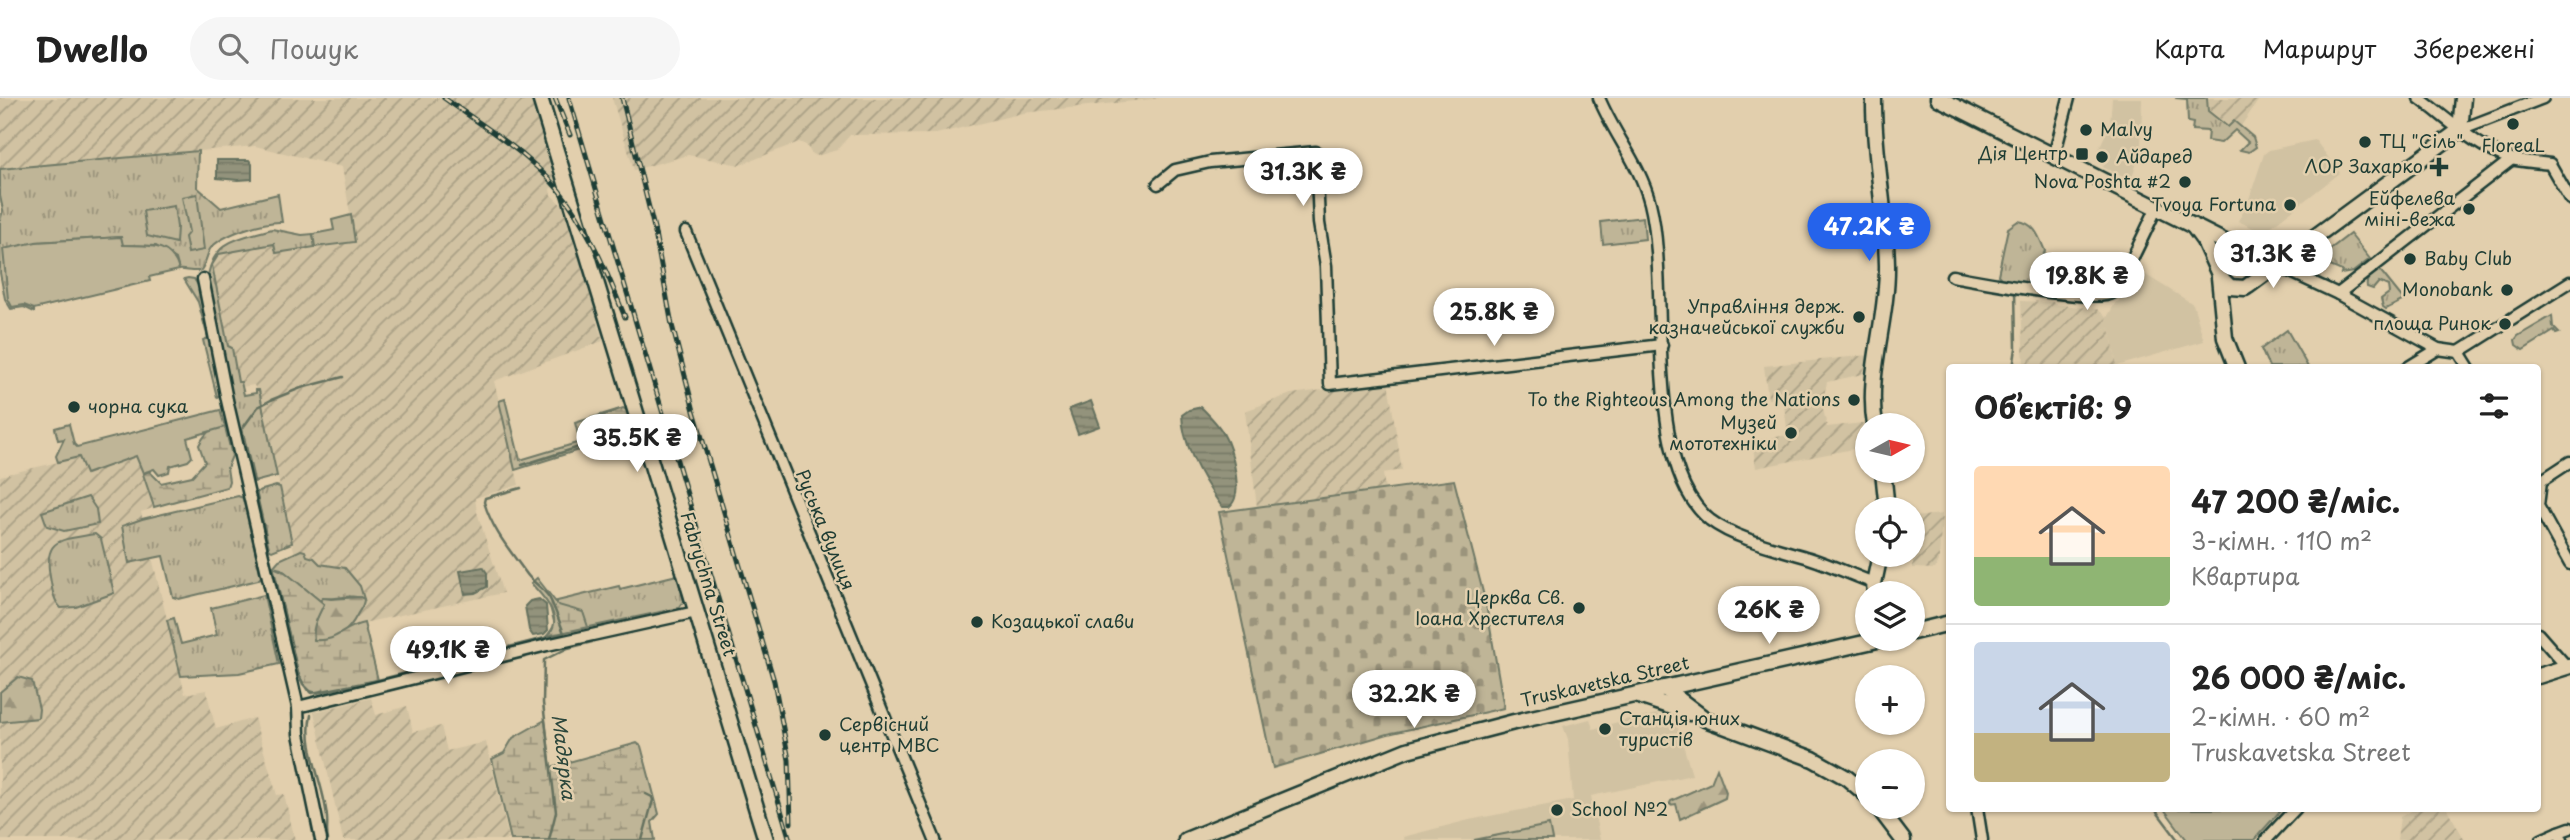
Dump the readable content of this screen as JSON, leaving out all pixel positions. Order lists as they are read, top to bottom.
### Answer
{
  "streets": {
    "street": ["Руська вулиця", "Fabrychna Street", "Truskavetska Street"]
  },
  "water": ["Мадярка"],
  "places": {
    "other": [
      "FloreaL",
      "Malvy",
      "ТЦ \"Сіль\"",
      "Айдаред",
      "Nova Poshta #2",
      "Tvoya Fortuna",
      "Ейфелева міні-вежа",
      "Baby Club",
      "Monobank",
      "Управління держ. казначейської служби",
      "площа Ринок",
      "To the Righteous Among the Nations",
      "чорна сука",
      "Музей мототехніки",
      "Церква Св. Іоана Хрестителя",
      "Козацької слави",
      "Станція юних туристів",
      "Сервісний центр МВС",
      "School №2"
    ],
    "transit": ["Дія Центр"],
    "health": ["ЛОР Захарко"]
  },
  "north": "right",
  "page": {
    "header": "Dwello",
    "search": "Пошук",
    "nav": ["Карта", "Маршрут", "Збережені"],
    "price": [
      "31.3K ₴",
      "47.2K ₴",
      "31.3K ₴",
      "19.8K ₴",
      "25.8K ₴",
      "35.5K ₴",
      "26K ₴",
      "49.1K ₴",
      "32.2K ₴"
    ],
    "heading": "Об’єктів: 9",
    "map_buttons": ["+", "−"],
    "list": [
      {
        "name": "47 200 ₴/міс.",
        "note": "3-кімн. · 110 m² · Квартира"
      },
      {
        "name": "26 000 ₴/міс.",
        "note": "2-кімн. · 60 m² · Truskavetska Street"
      }
    ]
  }
}
